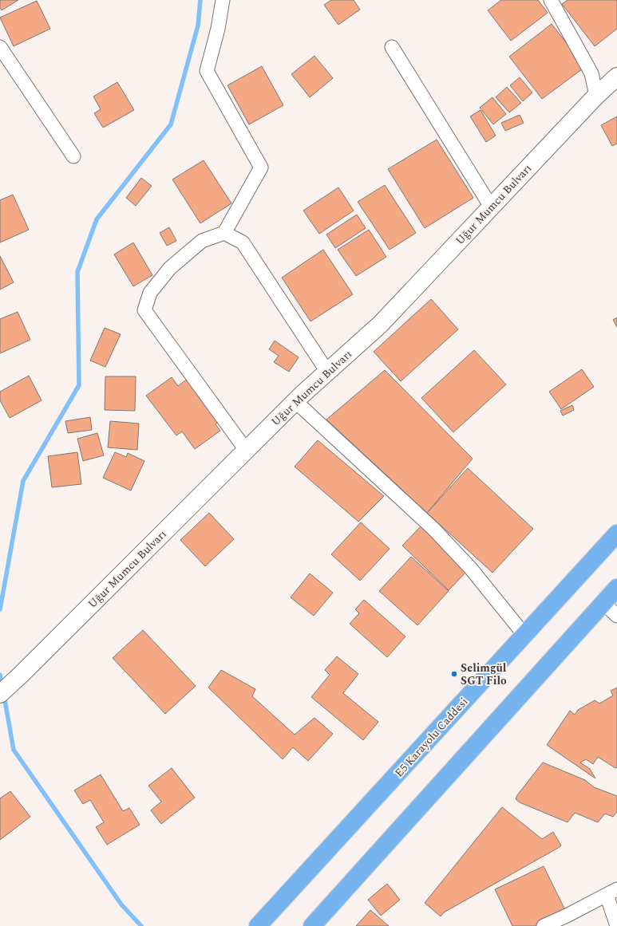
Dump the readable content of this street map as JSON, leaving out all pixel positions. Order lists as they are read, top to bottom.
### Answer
{
  "streets": {
    "highway": ["E5 Karayolu Caddesi"],
    "street": ["Uğur Mumcu Bulvarı"]
  },
  "places": ["Selimgül SGT Filo"]
}
